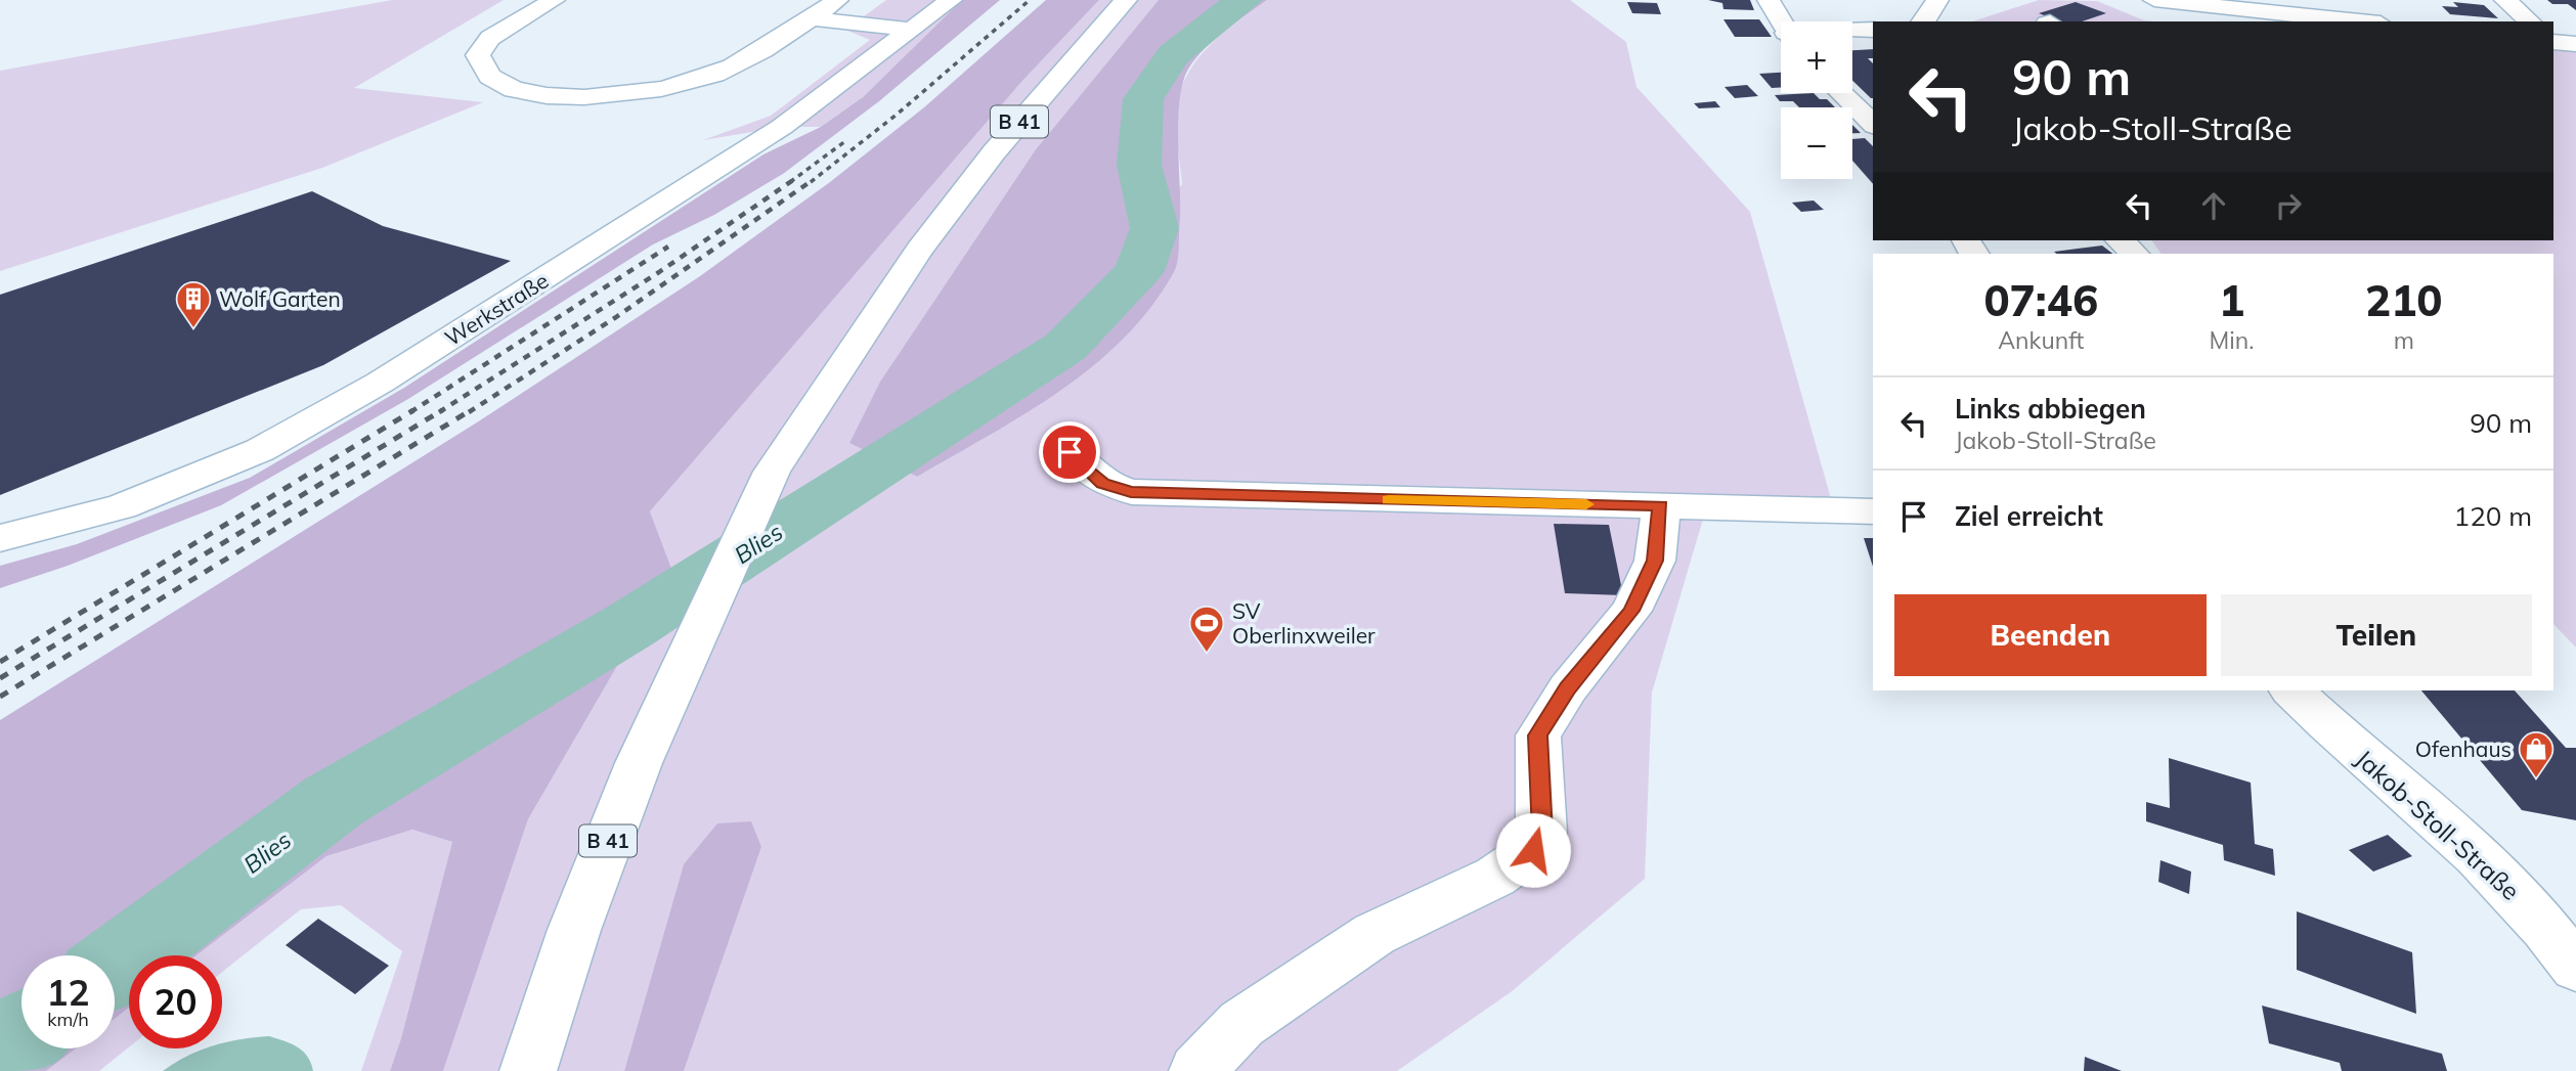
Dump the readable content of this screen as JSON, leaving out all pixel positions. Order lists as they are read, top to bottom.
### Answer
{
  "streets": {
    "main road": ["B 41", "Werkstraße", "Jakob-Stoll-Straße"]
  },
  "water": ["Blies"],
  "places": {
    "building": ["Wolf Garten"],
    "sports": ["SV Oberlinxweiler"],
    "shop": ["Ofenhaus"]
  },
  "page": {
    "map_buttons": ["+", "−"],
    "turn": ["90 m", "Jakob-Stoll-Straße"],
    "eta": [
      "07:46",
      "Ankunft",
      "1",
      "Min.",
      "210",
      "m"
    ],
    "list": [
      {
        "name": "Links abbiegen",
        "note": "Jakob-Stoll-Straße",
        "value": "90 m"
      },
      {
        "name": "Ziel erreicht",
        "value": "120 m"
      }
    ],
    "buttons": ["Beenden", "Teilen"],
    "speed": "12 km/h",
    "limit": "20"
  }
}
